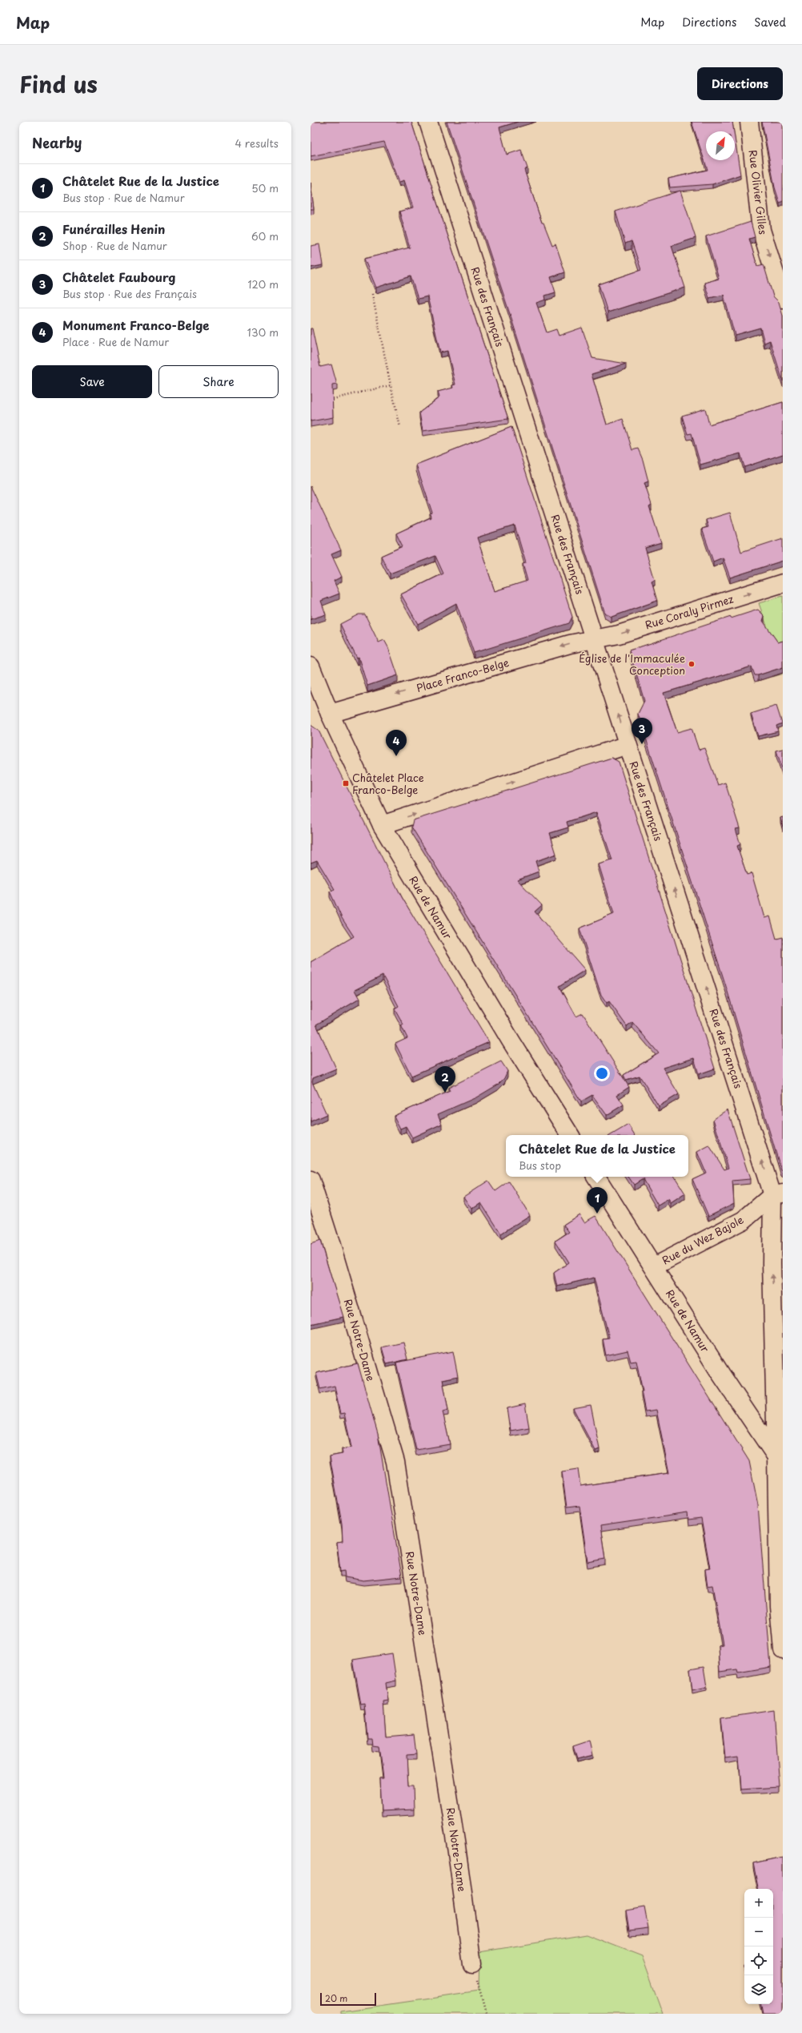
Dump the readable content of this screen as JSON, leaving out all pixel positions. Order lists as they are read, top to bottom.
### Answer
{
  "streets": {
    "main road": [
      "Rue Olivier Gilles",
      "Rue des Français",
      "Rue Coraly Pirmez",
      "Place Franco-Belge",
      "Rue de Namur",
      "Rue du Wez Bajole",
      "Rue Notre-Dame"
    ]
  },
  "crossings": [
    ["Rue des Français", "Rue Coraly Pirmez"],
    ["Rue des Français", "Place Franco-Belge"],
    ["Rue des Français", "Rue de Namur"],
    ["Rue des Français", "Rue du Wez Bajole"],
    ["Rue Coraly Pirmez", "Place Franco-Belge"],
    ["Place Franco-Belge", "Rue de Namur"],
    ["Rue de Namur", "Rue du Wez Bajole"]
  ],
  "one_way": ["Rue Olivier Gilles", "Rue des Français", "Rue Coraly Pirmez"],
  "places": {
    "other": ["Église de l'Immaculée Conception"],
    "transit": ["Châtelet Place Franco-Belge"]
  },
  "scale_bar": "20 m",
  "north": "top right",
  "page": {
    "header": "Map",
    "nav": ["Map", "Directions", "Saved"],
    "title": "Find us",
    "buttons": [
      "Directions",
      ["Save", "Share"]
    ],
    "heading": ["Nearby", "4 results"],
    "list": [
      {
        "mark": "1",
        "name": "Châtelet Rue de la Justice",
        "note": "Bus stop · Rue de Namur",
        "value": "50 m"
      },
      {
        "mark": "2",
        "name": "Funérailles Henin",
        "note": "Shop · Rue de Namur",
        "value": "60 m"
      },
      {
        "mark": "3",
        "name": "Châtelet Faubourg",
        "note": "Bus stop · Rue des Français",
        "value": "120 m"
      },
      {
        "mark": "4",
        "name": "Monument Franco-Belge",
        "note": "Place · Rue de Namur",
        "value": "130 m"
      }
    ],
    "pins": [
      "3",
      "4",
      "2",
      "1"
    ],
    "popup": ["Châtelet Rue de la Justice", "Bus stop"],
    "map_buttons": ["+", "−"],
    "scale": "20 m"
  }
}
